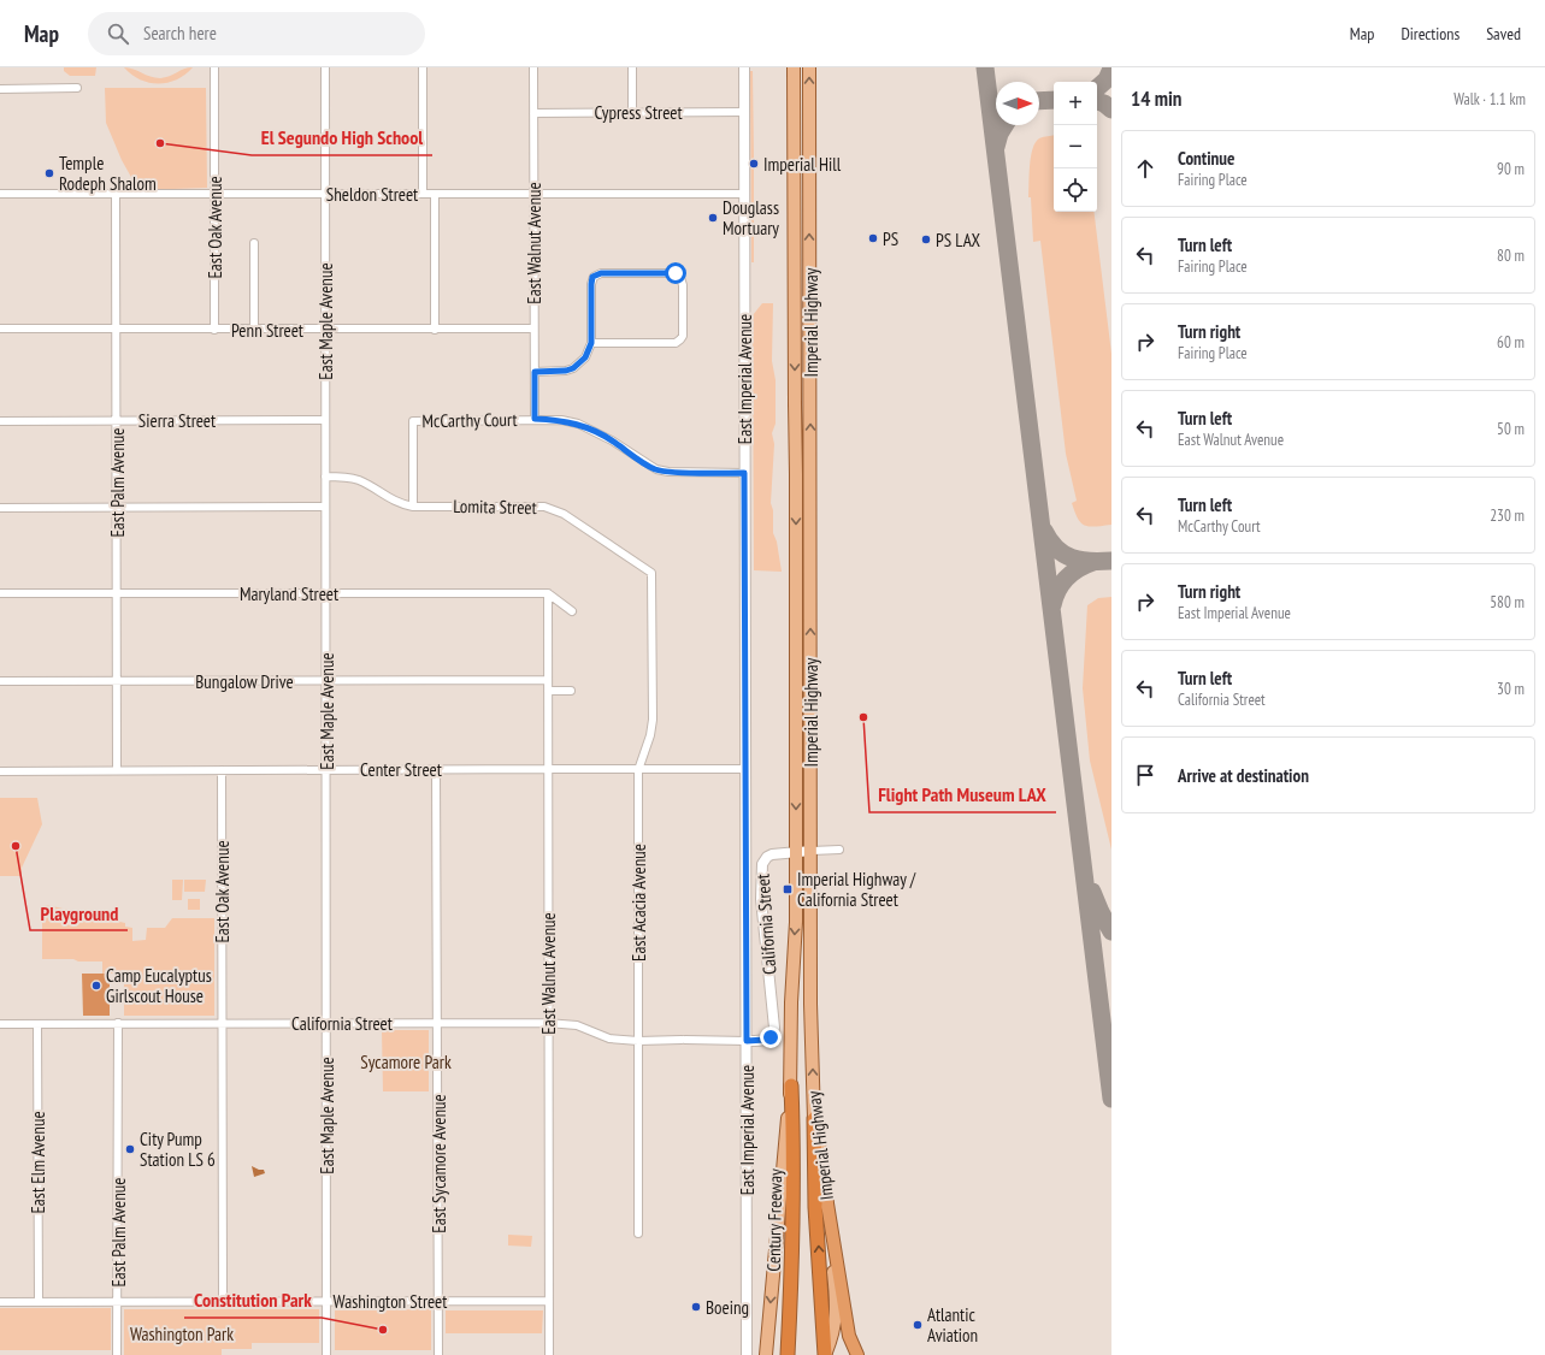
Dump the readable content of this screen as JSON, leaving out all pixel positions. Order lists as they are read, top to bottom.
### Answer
{
  "streets": {
    "highway": ["Century Freeway"],
    "main road": ["Imperial Highway"],
    "street": [
      "Cypress Street",
      "Sheldon Street",
      "East Oak Avenue",
      "East Walnut Avenue",
      "East Maple Avenue",
      "Penn Street",
      "East Imperial Avenue",
      "Sierra Street",
      "McCarthy Court",
      "East Palm Avenue",
      "Lomita Street",
      "Maryland Street",
      "Bungalow Drive",
      "Center Street",
      "East Acacia Avenue",
      "California Street",
      "East Elm Avenue",
      "East Sycamore Avenue",
      "Washington Street"
    ]
  },
  "crossings": [
    ["Cypress Street", "East Walnut Avenue"],
    ["Cypress Street", "East Imperial Avenue"],
    ["Sheldon Street", "East Oak Avenue"],
    ["Sheldon Street", "East Walnut Avenue"],
    ["Sheldon Street", "East Maple Avenue"],
    ["Sheldon Street", "East Imperial Avenue"],
    ["Sheldon Street", "East Palm Avenue"],
    ["East Oak Avenue", "Penn Street"],
    ["East Oak Avenue", "Center Street"],
    ["East Oak Avenue", "California Street"],
    ["East Oak Avenue", "Washington Street"],
    ["East Walnut Avenue", "Penn Street"],
    ["East Walnut Avenue", "McCarthy Court"],
    ["East Walnut Avenue", "Maryland Street"],
    ["East Walnut Avenue", "Bungalow Drive"],
    ["East Walnut Avenue", "Center Street"],
    ["East Walnut Avenue", "California Street"],
    ["East Walnut Avenue", "Washington Street"],
    ["East Maple Avenue", "Penn Street"],
    ["East Maple Avenue", "Sierra Street"],
    ["East Maple Avenue", "Lomita Street"],
    ["East Maple Avenue", "Maryland Street"],
    ["East Maple Avenue", "Bungalow Drive"],
    ["East Maple Avenue", "Center Street"],
    ["East Maple Avenue", "California Street"],
    ["East Maple Avenue", "Washington Street"],
    ["Imperial Highway", "California Street"],
    ["Imperial Highway", "Century Freeway"],
    ["Penn Street", "East Palm Avenue"],
    ["East Imperial Avenue", "McCarthy Court"],
    ["East Imperial Avenue", "Center Street"],
    ["East Imperial Avenue", "California Street"],
    ["Sierra Street", "East Palm Avenue"],
    ["McCarthy Court", "Lomita Street"],
    ["East Palm Avenue", "Maryland Street"],
    ["East Palm Avenue", "Bungalow Drive"],
    ["East Palm Avenue", "Center Street"],
    ["East Palm Avenue", "California Street"],
    ["East Palm Avenue", "Washington Street"],
    ["Lomita Street", "East Acacia Avenue"],
    ["Center Street", "East Acacia Avenue"],
    ["Center Street", "East Sycamore Avenue"],
    ["East Acacia Avenue", "California Street"],
    ["California Street", "East Elm Avenue"],
    ["California Street", "East Sycamore Avenue"],
    ["East Elm Avenue", "Washington Street"],
    ["East Sycamore Avenue", "Washington Street"]
  ],
  "parks": ["Sycamore Park", "Washington Park"],
  "places": {
    "other": [
      "El Segundo High School",
      "Imperial Hill",
      "Temple Rodeph Shalom",
      "Douglass Mortuary",
      "PS",
      "PS LAX",
      "Flight Path Museum LAX",
      "Playground",
      "Camp Eucalyptus Girlscout House",
      "City Pump Station LS 6",
      "Boeing",
      "Atlantic Aviation",
      "Constitution Park"
    ],
    "transit": ["Imperial Highway / California Street"]
  },
  "north": "right",
  "page": {
    "header": "Map",
    "search": "Search here",
    "nav": ["Map", "Directions", "Saved"],
    "heading": ["14 min", "Walk · 1.1 km"],
    "map_buttons": ["+", "−"],
    "list": [
      ["Continue", "Fairing Place", "90 m"],
      ["Turn left", "Fairing Place", "80 m"],
      ["Turn right", "Fairing Place", "60 m"],
      ["Turn left", "East Walnut Avenue", "50 m"],
      ["Turn left", "McCarthy Court", "230 m"],
      ["Turn right", "East Imperial Avenue", "580 m"],
      ["Turn left", "California Street", "30 m"],
      "Arrive at destination"
    ]
  }
}
